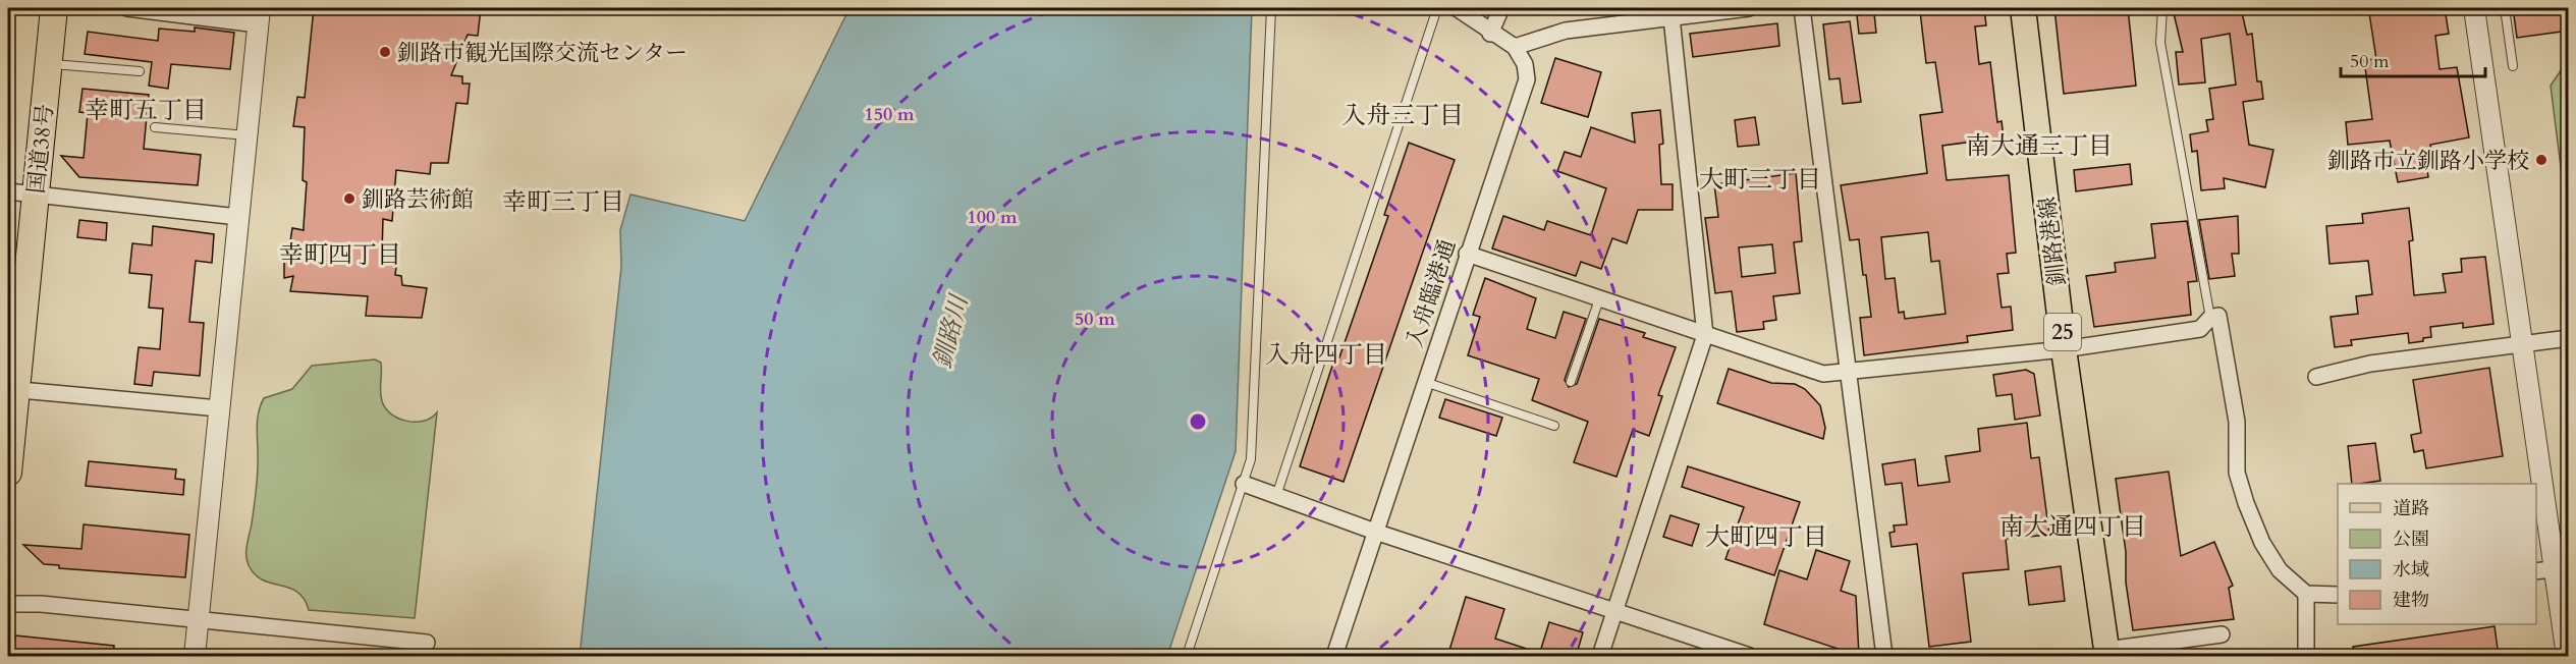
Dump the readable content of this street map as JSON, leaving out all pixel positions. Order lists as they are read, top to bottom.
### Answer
{
  "streets": {
    "highway": ["国道38号"],
    "main road": ["釧路港線", "25"],
    "street": ["入舟臨港通"]
  },
  "districts": [
    "幸町五丁目",
    "入舟三丁目",
    "南大通三丁目",
    "大町三丁目",
    "幸町三丁目",
    "幸町四丁目",
    "入舟四丁目",
    "南大通四丁目",
    "大町四丁目"
  ],
  "water": ["釧路川"],
  "places": ["釧路市観光国際交流センター", "釧路市立釧路小学校", "釧路芸術館"],
  "legend": [
    "道路",
    "公園",
    "水域",
    "建物"
  ],
  "scale_bar": "50 m",
  "rings": ["150 m", "100 m", "50 m"]
}
